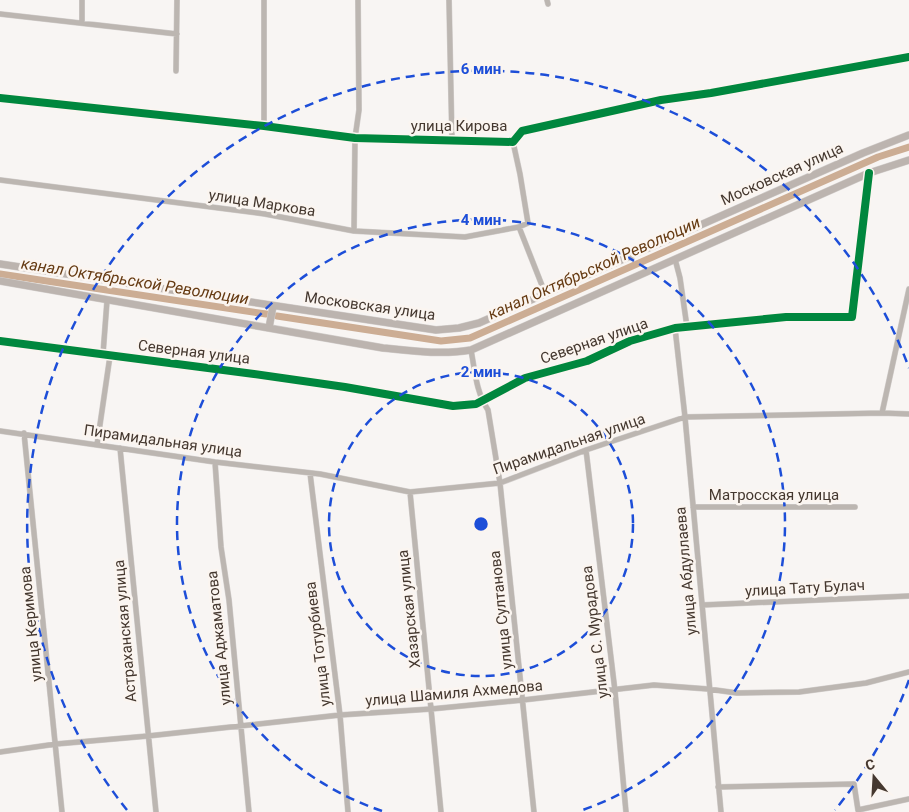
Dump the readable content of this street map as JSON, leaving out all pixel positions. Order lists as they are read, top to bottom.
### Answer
{
  "streets": {
    "main road": ["Московская улица"],
    "street": [
      "улица Кирова",
      "улица Маркова",
      "Северная улица",
      "Пирамидальная улица",
      "Матросская улица",
      "улица Абдуллаева",
      "улица Тату Булач",
      "Хазарская улица",
      "улица Султанова",
      "улица Керимова",
      "Астраханская улица",
      "улица С. Мурадова",
      "улица Аджаматова",
      "улица Тотурбиева",
      "улица Шамиля Ахмедова"
    ]
  },
  "crossings": [
    ["Северная улица", "улица Абдуллаева"],
    ["Северная улица", "улица Султанова"],
    ["Пирамидальная улица", "улица Абдуллаева"],
    ["Пирамидальная улица", "Хазарская улица"],
    ["Пирамидальная улица", "улица Султанова"],
    ["Пирамидальная улица", "улица Керимова"],
    ["Пирамидальная улица", "Астраханская улица"],
    ["Пирамидальная улица", "улица С. Мурадова"],
    ["Пирамидальная улица", "улица Аджаматова"],
    ["Пирамидальная улица", "улица Тотурбиева"],
    ["Матросская улица", "улица Абдуллаева"],
    ["улица Абдуллаева", "улица Тату Булач"],
    ["улица Абдуллаева", "улица Шамиля Ахмедова"],
    ["Хазарская улица", "улица Шамиля Ахмедова"],
    ["улица Султанова", "улица Шамиля Ахмедова"],
    ["улица Керимова", "улица Шамиля Ахмедова"],
    ["Астраханская улица", "улица Шамиля Ахмедова"],
    ["улица С. Мурадова", "улица Шамиля Ахмедова"],
    ["улица Аджаматова", "улица Шамиля Ахмедова"],
    ["улица Тотурбиева", "улица Шамиля Ахмедова"]
  ],
  "water": ["канал Октябрьской Революции"],
  "north": "top",
  "rings": ["6 мин", "4 мин", "2 мин"]
}
